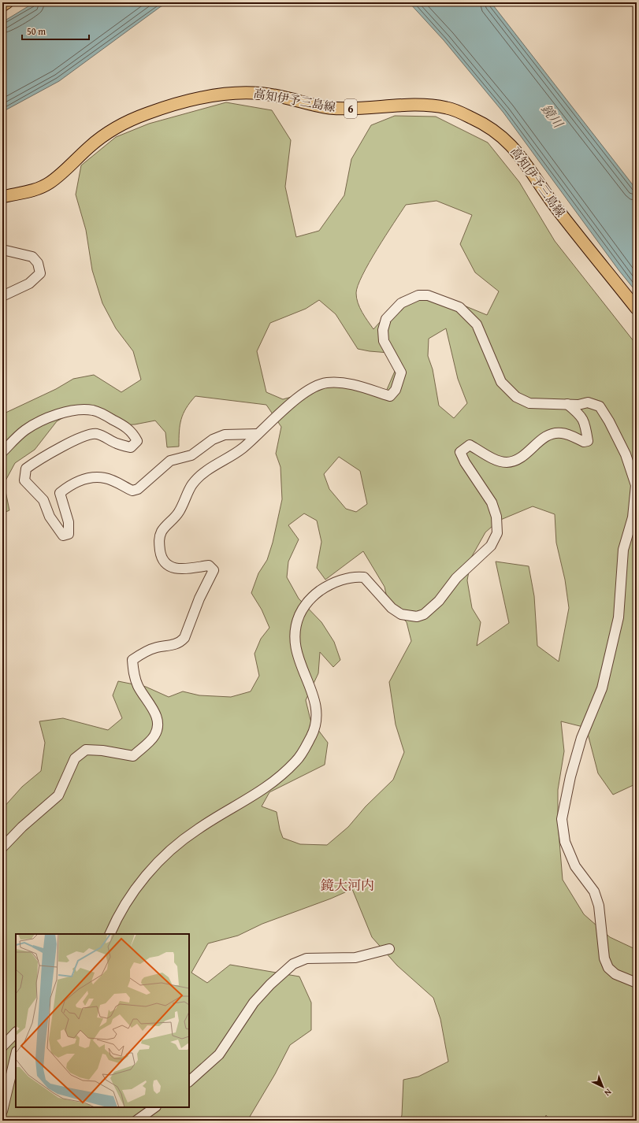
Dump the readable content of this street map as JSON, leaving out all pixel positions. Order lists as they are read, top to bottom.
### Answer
{
  "streets": {
    "main road": ["高知伊予三島線", "6"]
  },
  "districts": ["鏡大河内"],
  "water": ["鏡川"],
  "scale_bar": "50 m",
  "north": "bottom right"
}
